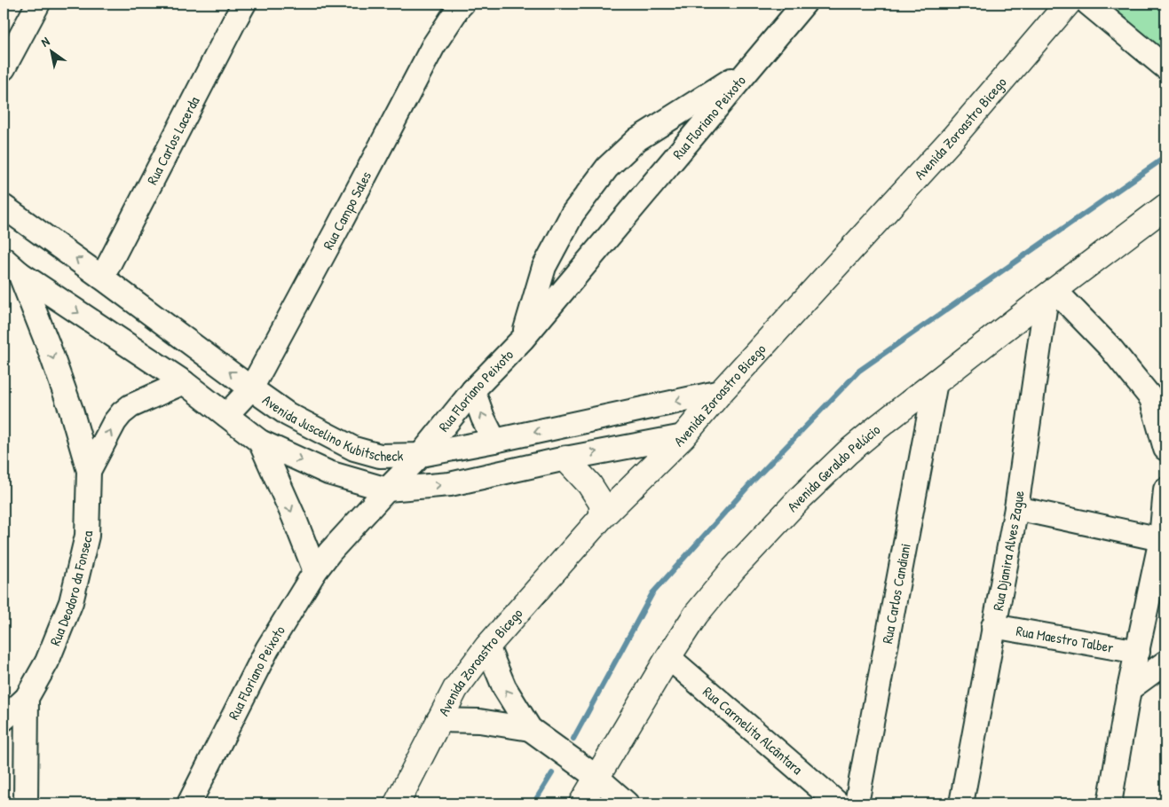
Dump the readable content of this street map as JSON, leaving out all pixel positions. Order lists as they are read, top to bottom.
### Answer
{
  "streets": {
    "street": [
      "Rua Floriano Peixoto",
      "Avenida Zoroastro Bicego",
      "Rua Carlos Lacerda",
      "Rua Campo Sales",
      "Avenida Juscelino Kubitscheck",
      "Avenida Geraldo Pelúcio",
      "Rua Djanira Alves Zague",
      "Rua Deodoro da Fonseca",
      "Rua Carlos Candiani",
      "Rua Maestro Talber",
      "Rua Carmelita Alcântara"
    ]
  },
  "crossings": [
    ["Rua Floriano Peixoto", "Avenida Juscelino Kubitscheck"],
    ["Avenida Zoroastro Bicego", "Avenida Juscelino Kubitscheck"],
    ["Rua Carlos Lacerda", "Avenida Juscelino Kubitscheck"],
    ["Rua Campo Sales", "Avenida Juscelino Kubitscheck"],
    ["Avenida Geraldo Pelúcio", "Rua Djanira Alves Zague"],
    ["Avenida Geraldo Pelúcio", "Rua Carlos Candiani"],
    ["Avenida Geraldo Pelúcio", "Rua Carmelita Alcântara"],
    ["Rua Djanira Alves Zague", "Rua Maestro Talber"]
  ],
  "north": "top left"
}
